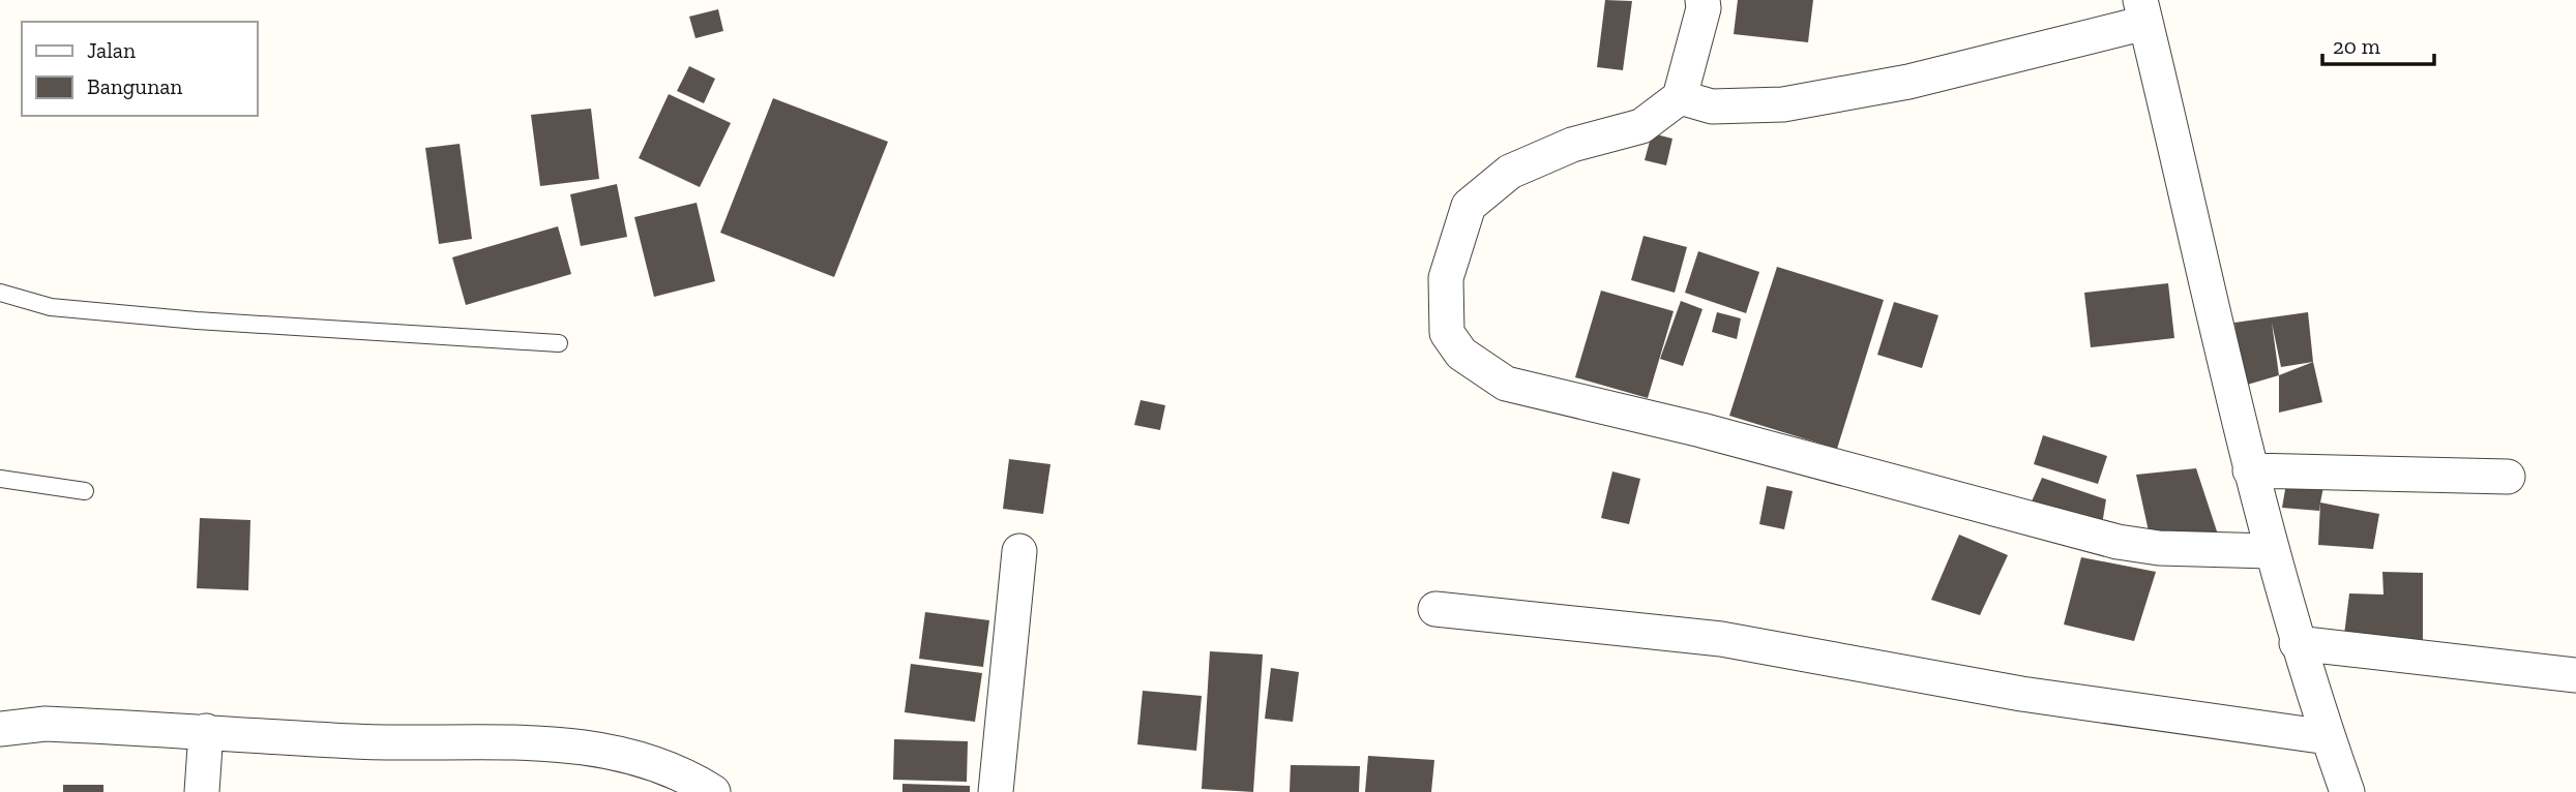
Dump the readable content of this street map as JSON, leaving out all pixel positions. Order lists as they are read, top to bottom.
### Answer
{
  "legend": ["Jalan", "Bangunan"],
  "scale_bar": "20 m"
}
